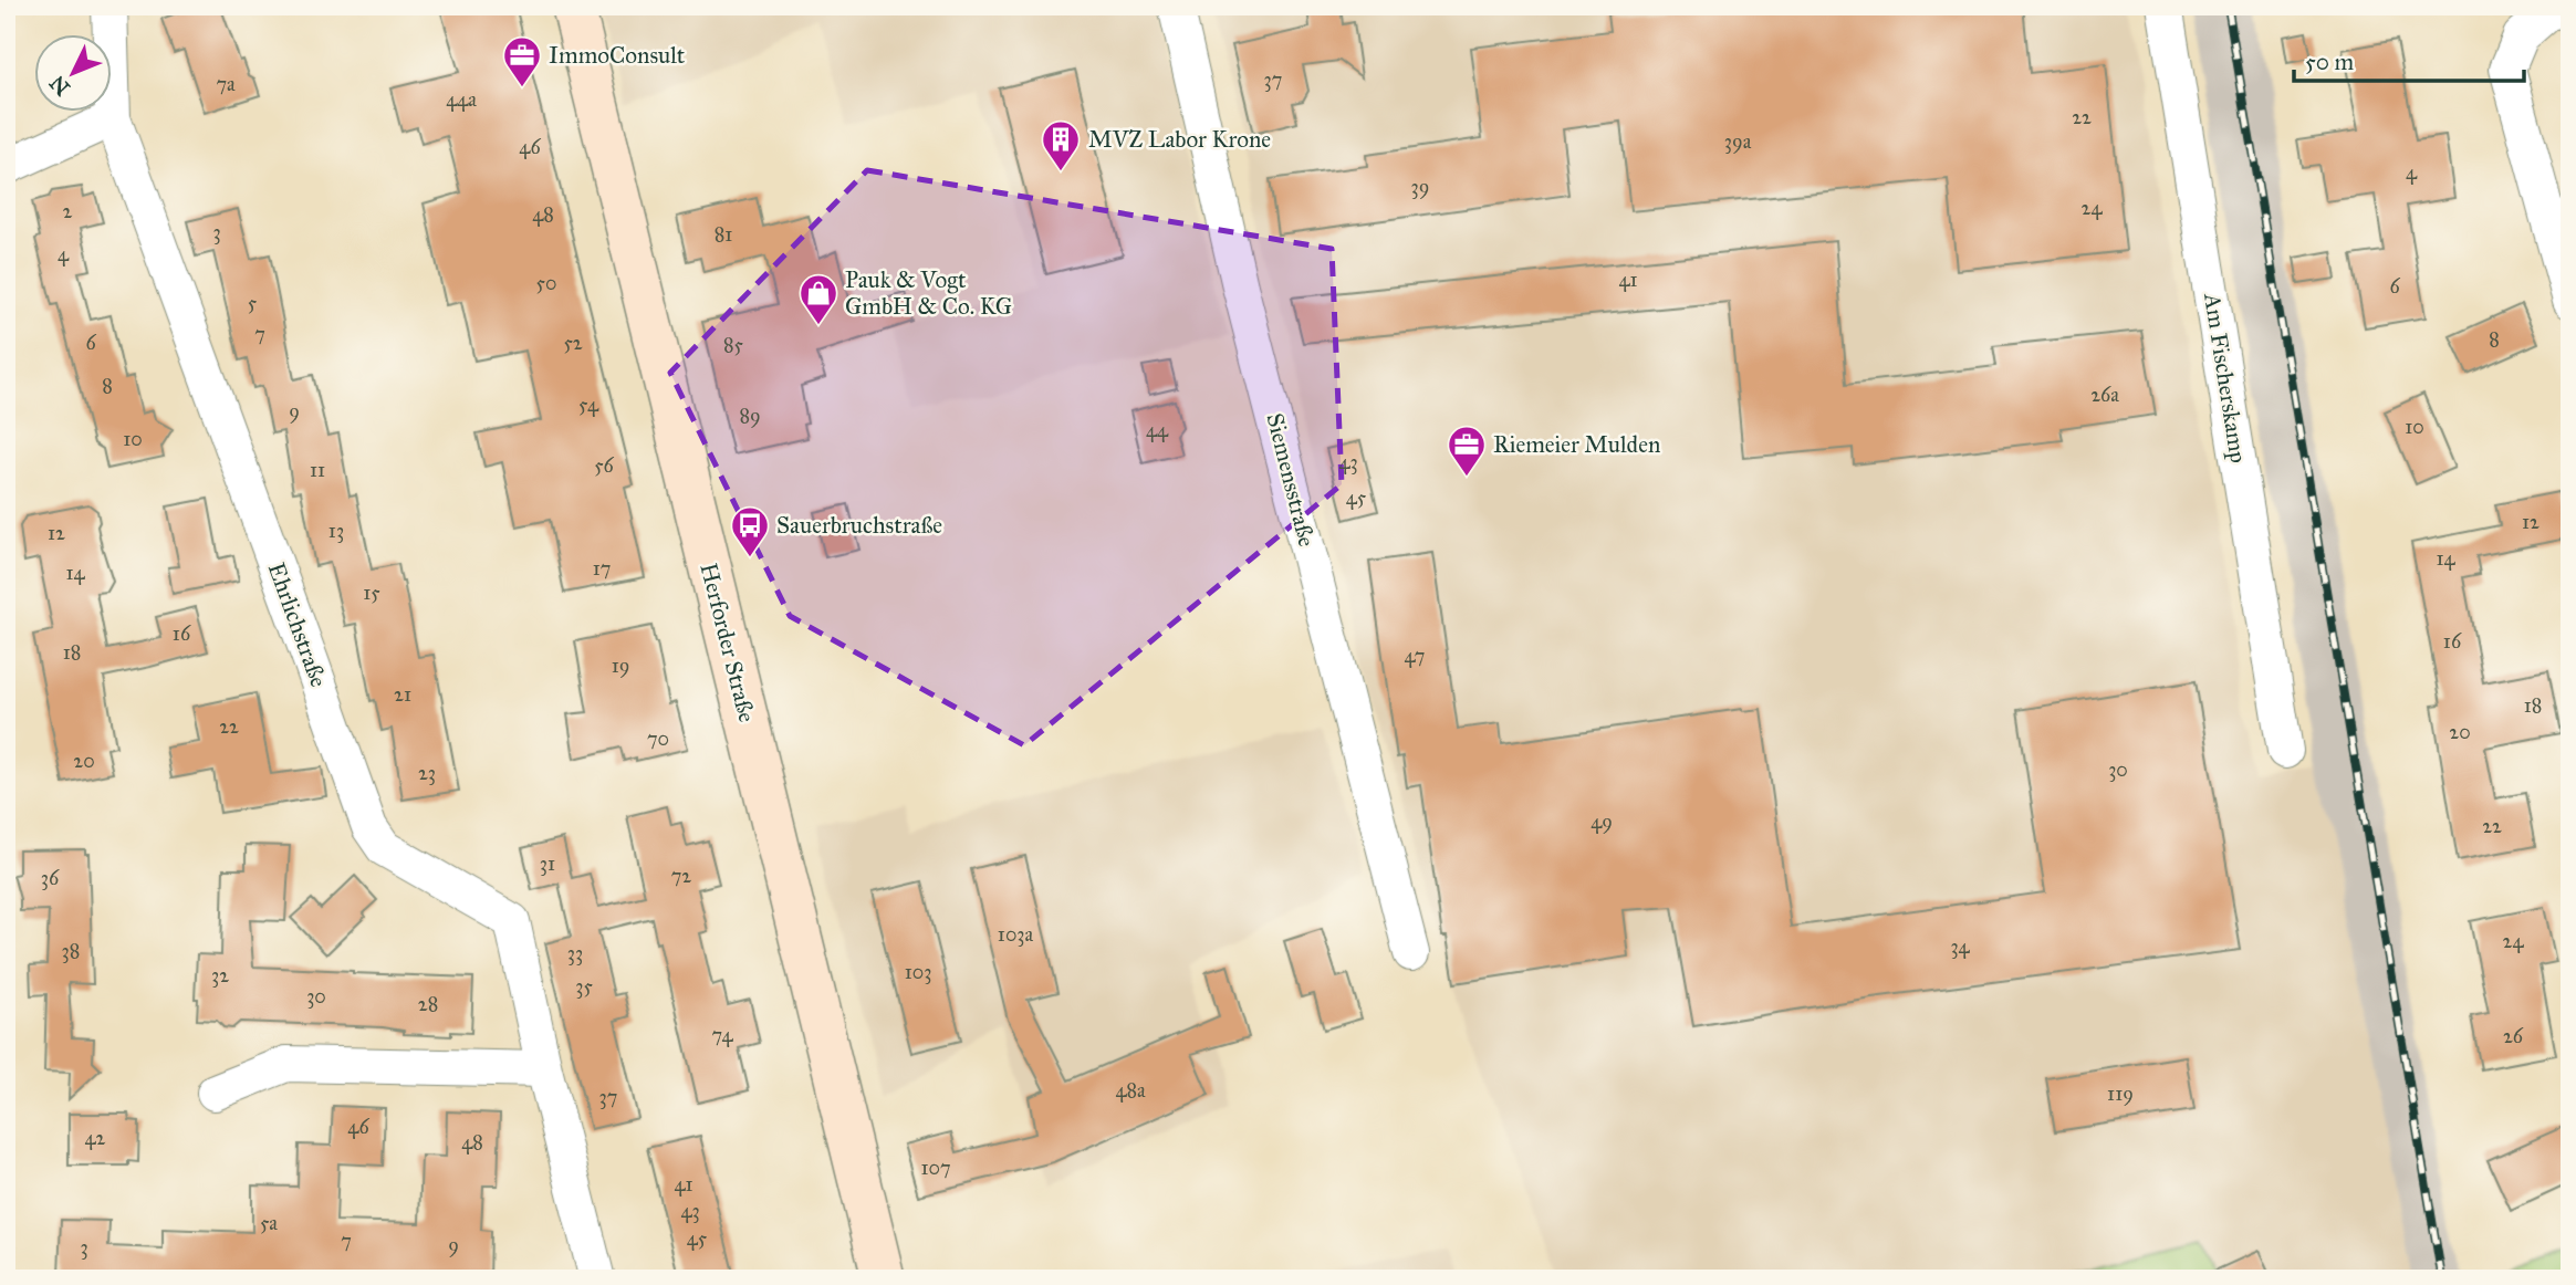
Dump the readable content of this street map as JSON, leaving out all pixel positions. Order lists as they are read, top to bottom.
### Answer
{
  "streets": {
    "main road": ["Herforder Straße"],
    "street": ["Am Fischerskamp", "Siemensstraße", "Ehrlichstraße"]
  },
  "places": {
    "office": ["ImmoConsult", "Riemeier Mulden"],
    "building": ["MVZ Labor Krone"],
    "shop": ["Pauk & Vogt GmbH & Co. KG"],
    "bus stop": ["Sauerbruchstraße"]
  },
  "house_numbers": [
    "37",
    "7a",
    "44a",
    "22",
    "39a",
    "46",
    "4",
    "39",
    "24",
    "2",
    "48",
    "3",
    "81",
    "4",
    "41",
    "50",
    "6",
    "5",
    "7",
    "8",
    "6",
    "52",
    "85",
    "8",
    "26a",
    "54",
    "9",
    "89",
    "10",
    "44",
    "10",
    "43",
    "56",
    "11",
    "45",
    "12",
    "13",
    "12",
    "14",
    "17",
    "14",
    "15",
    "16",
    "16",
    "18",
    "47",
    "19",
    "21",
    "18",
    "22",
    "20",
    "70",
    "20",
    "30",
    "23",
    "49",
    "22",
    "31",
    "72",
    "36",
    "103a",
    "24",
    "34",
    "38",
    "33",
    "103",
    "32",
    "35",
    "30",
    "28",
    "74",
    "26",
    "48a",
    "119",
    "37",
    "46",
    "42",
    "48",
    "107",
    "41",
    "43",
    "5a",
    "45",
    "7",
    "9",
    "3"
  ],
  "scale_bar": "50 m",
  "north": "bottom left"
}
